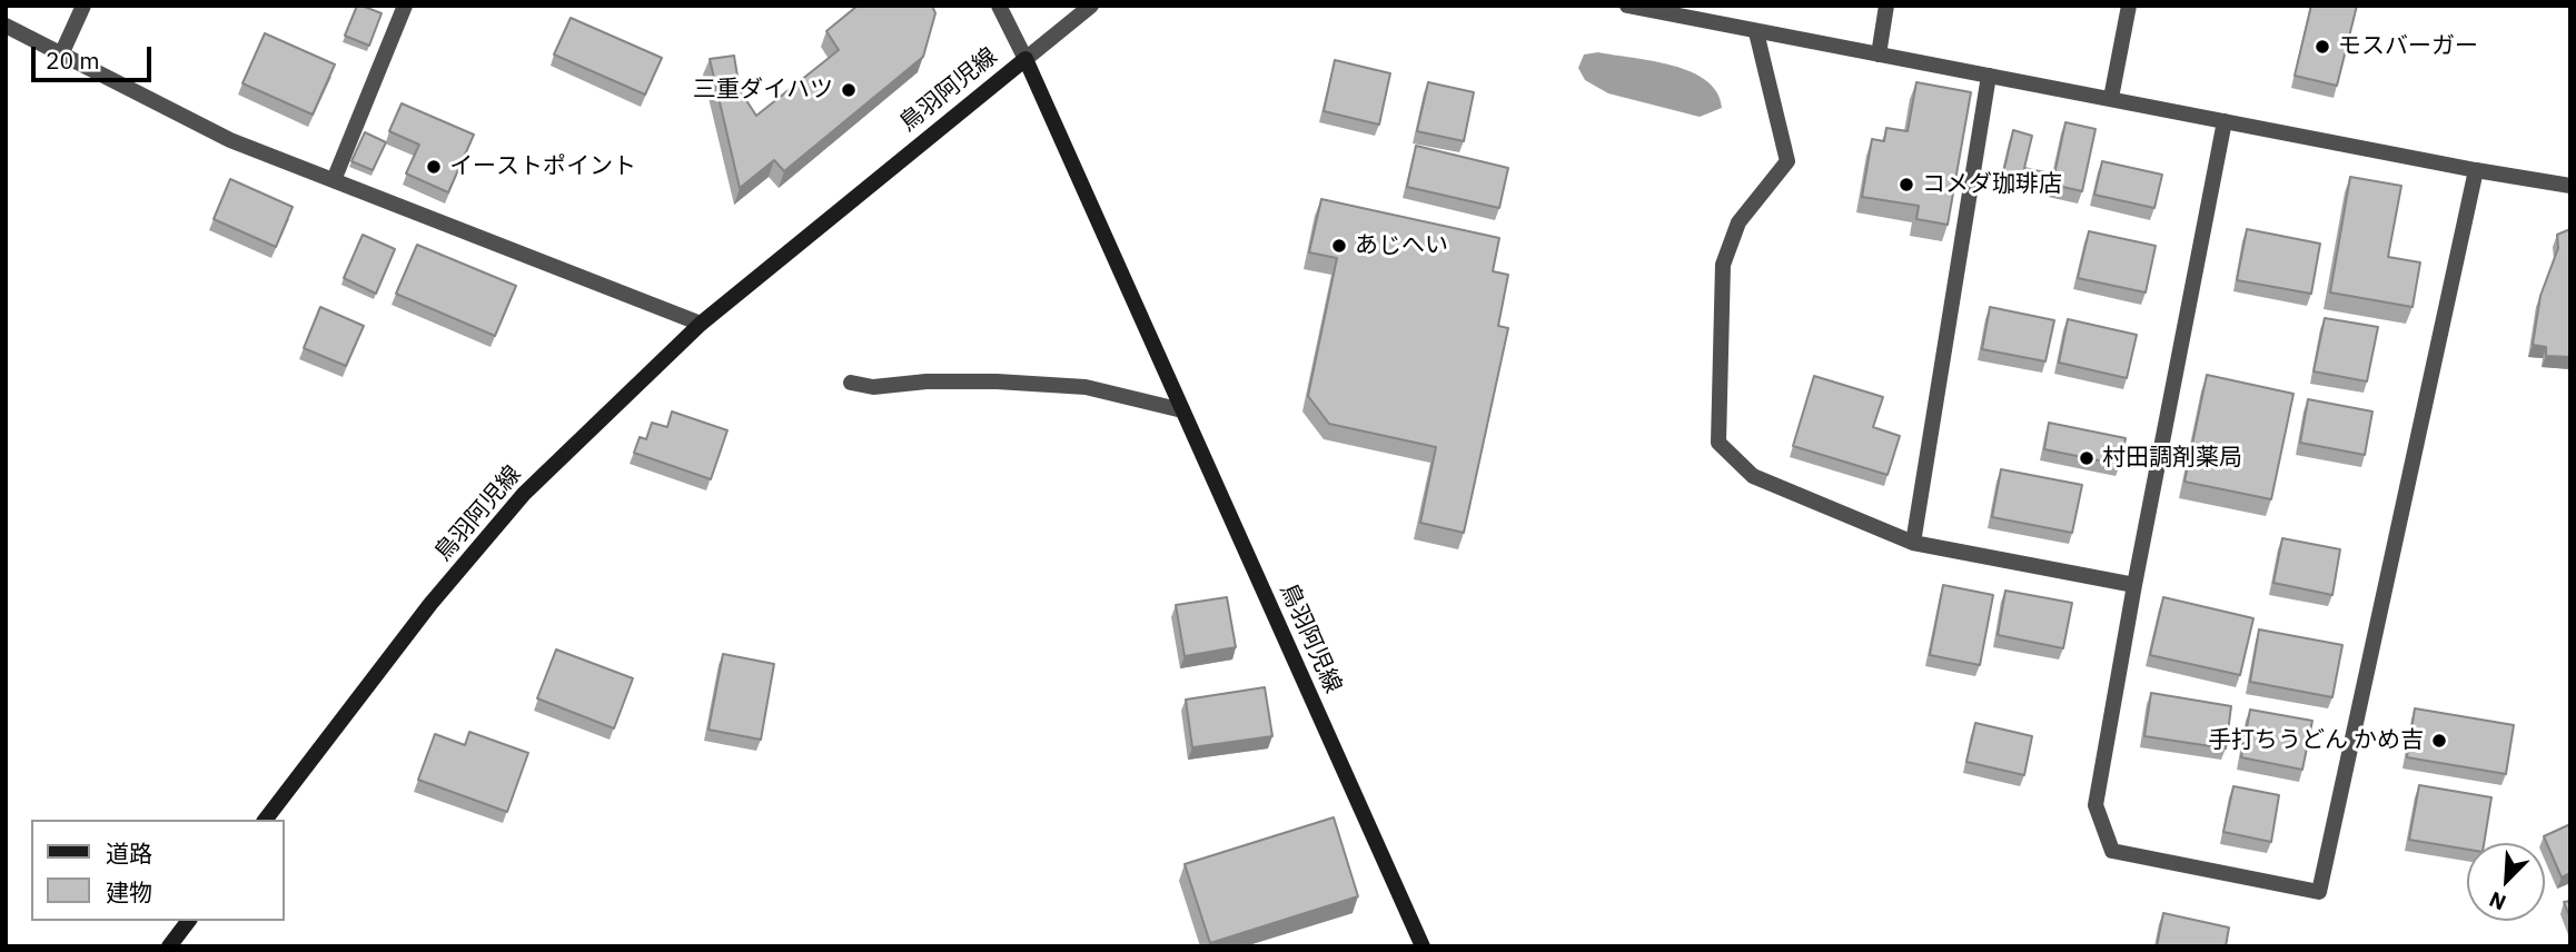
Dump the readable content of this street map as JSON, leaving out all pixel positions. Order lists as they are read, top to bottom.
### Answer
{
  "streets": {
    "main road": ["鳥羽阿児線"]
  },
  "places": [
    "モスバーガー",
    "三重ダイハツ",
    "イーストポイント",
    "コメダ珈琲店",
    "あじへい",
    "村田調剤薬局",
    "手打ちうどん かめ吉"
  ],
  "legend": ["道路", "建物"],
  "scale_bar": "20 m",
  "north": "bottom left"
}
